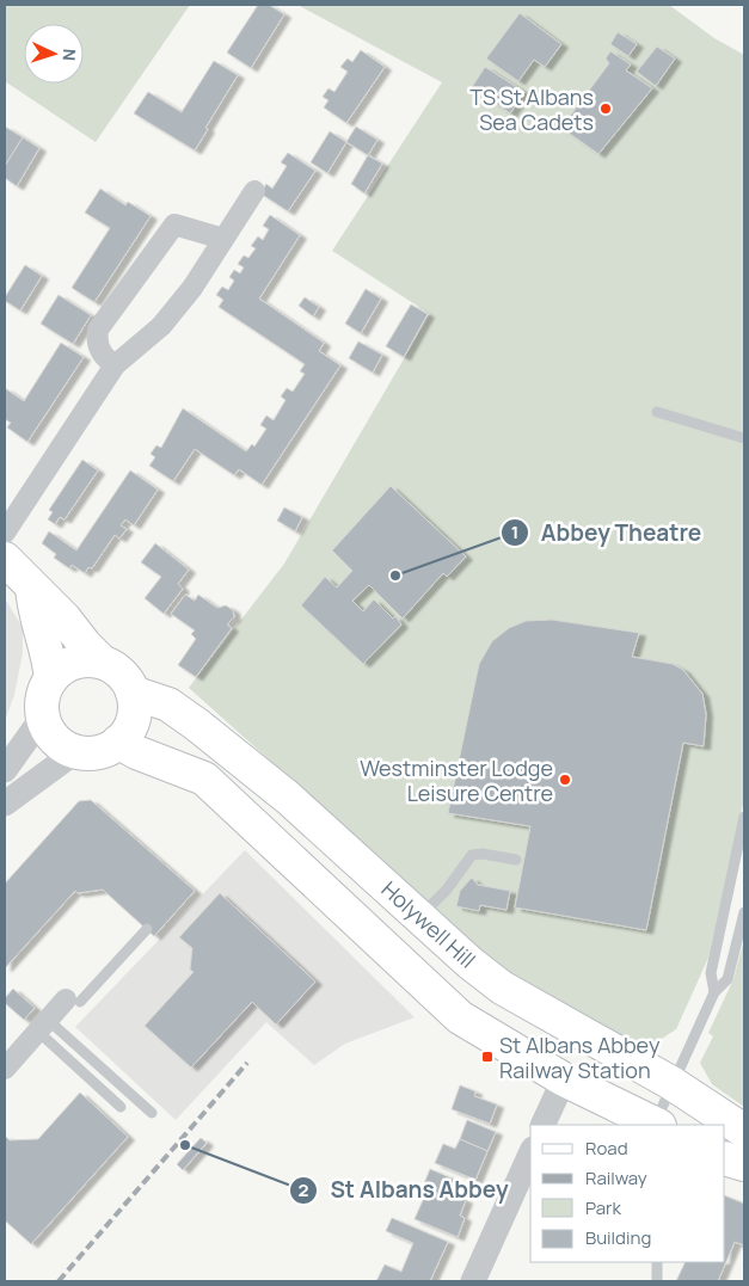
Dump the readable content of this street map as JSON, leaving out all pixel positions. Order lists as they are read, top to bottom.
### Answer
{
  "streets": {
    "main road": ["Holywell Hill"]
  },
  "places": {
    "other": [
      "TS St Albans Sea Cadets",
      "Abbey Theatre",
      "Westminster Lodge Leisure Centre",
      "St Albans Abbey"
    ],
    "transit": ["St Albans Abbey Railway Station"]
  },
  "legend": [
    "Road",
    "Railway",
    "Park",
    "Building"
  ],
  "north": "right"
}
